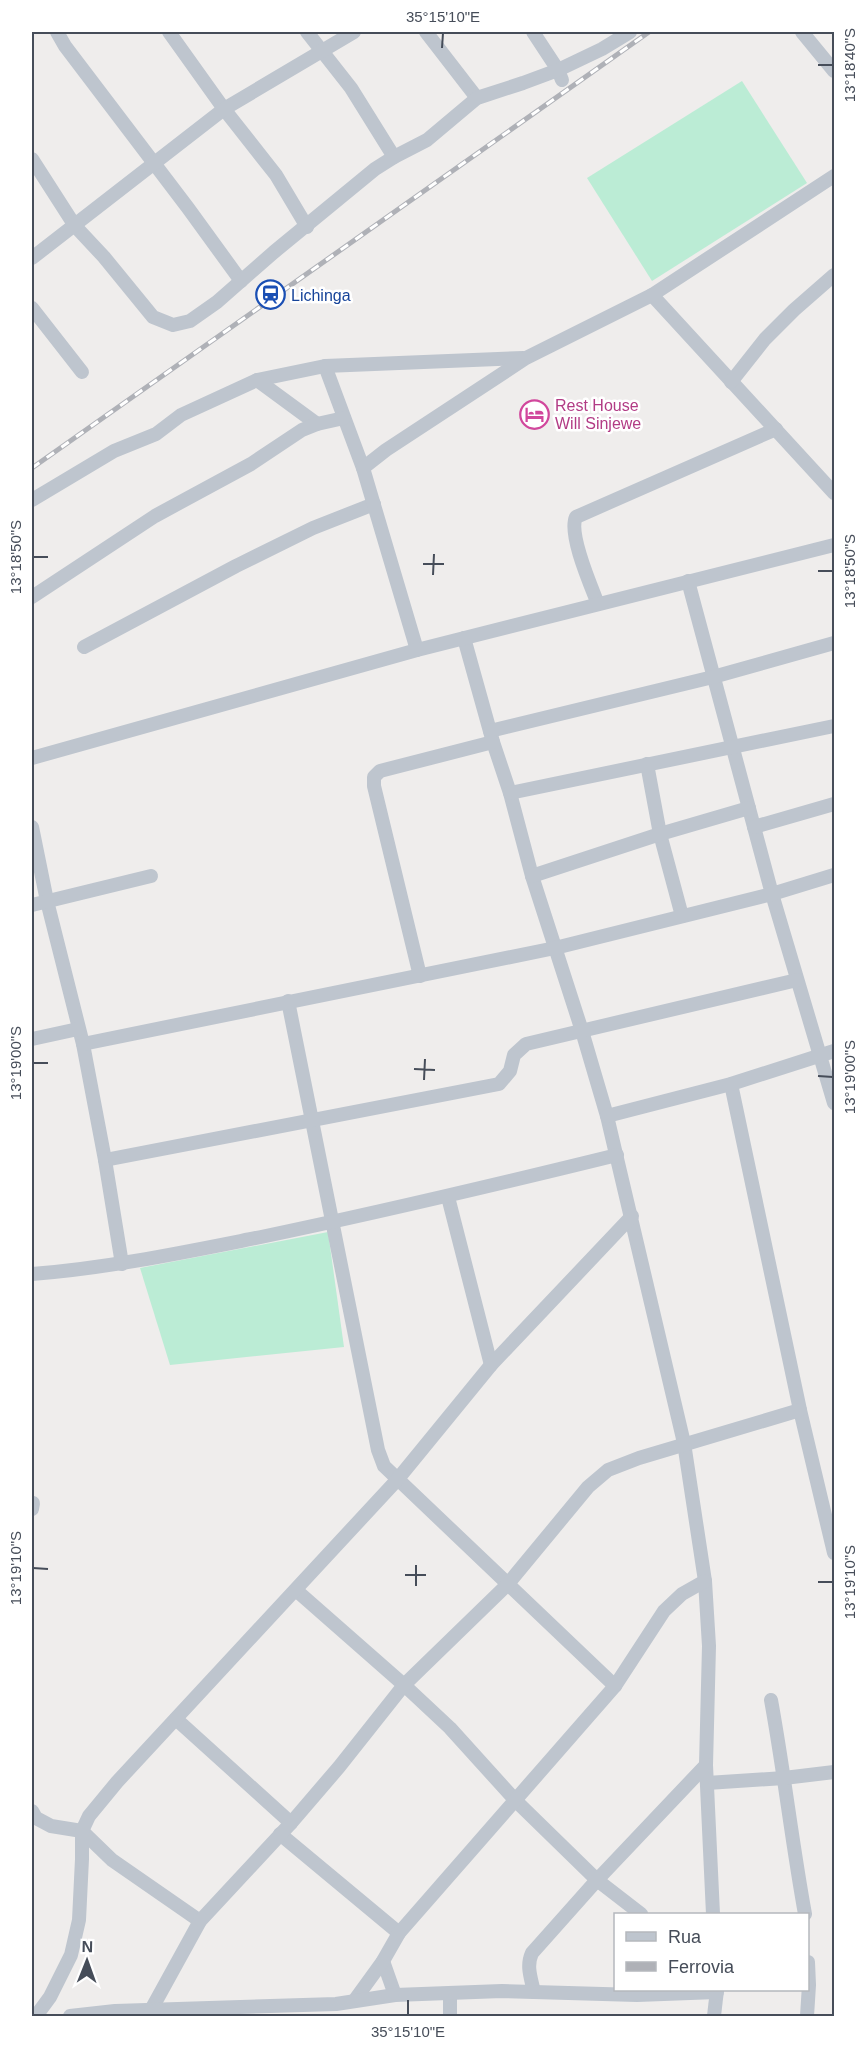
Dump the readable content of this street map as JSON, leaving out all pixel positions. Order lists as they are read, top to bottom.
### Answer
{
  "places": {
    "station": ["Lichinga"],
    "hotel": ["Rest House Will Sinjewe"]
  },
  "legend": ["Rua", "Ferrovia"],
  "north": "top",
  "coordinates": [
    "35°15'10\"E",
    "13°18'40\"S",
    "13°18'50\"S",
    "13°19'00\"S",
    "13°19'10\"S"
  ]
}
